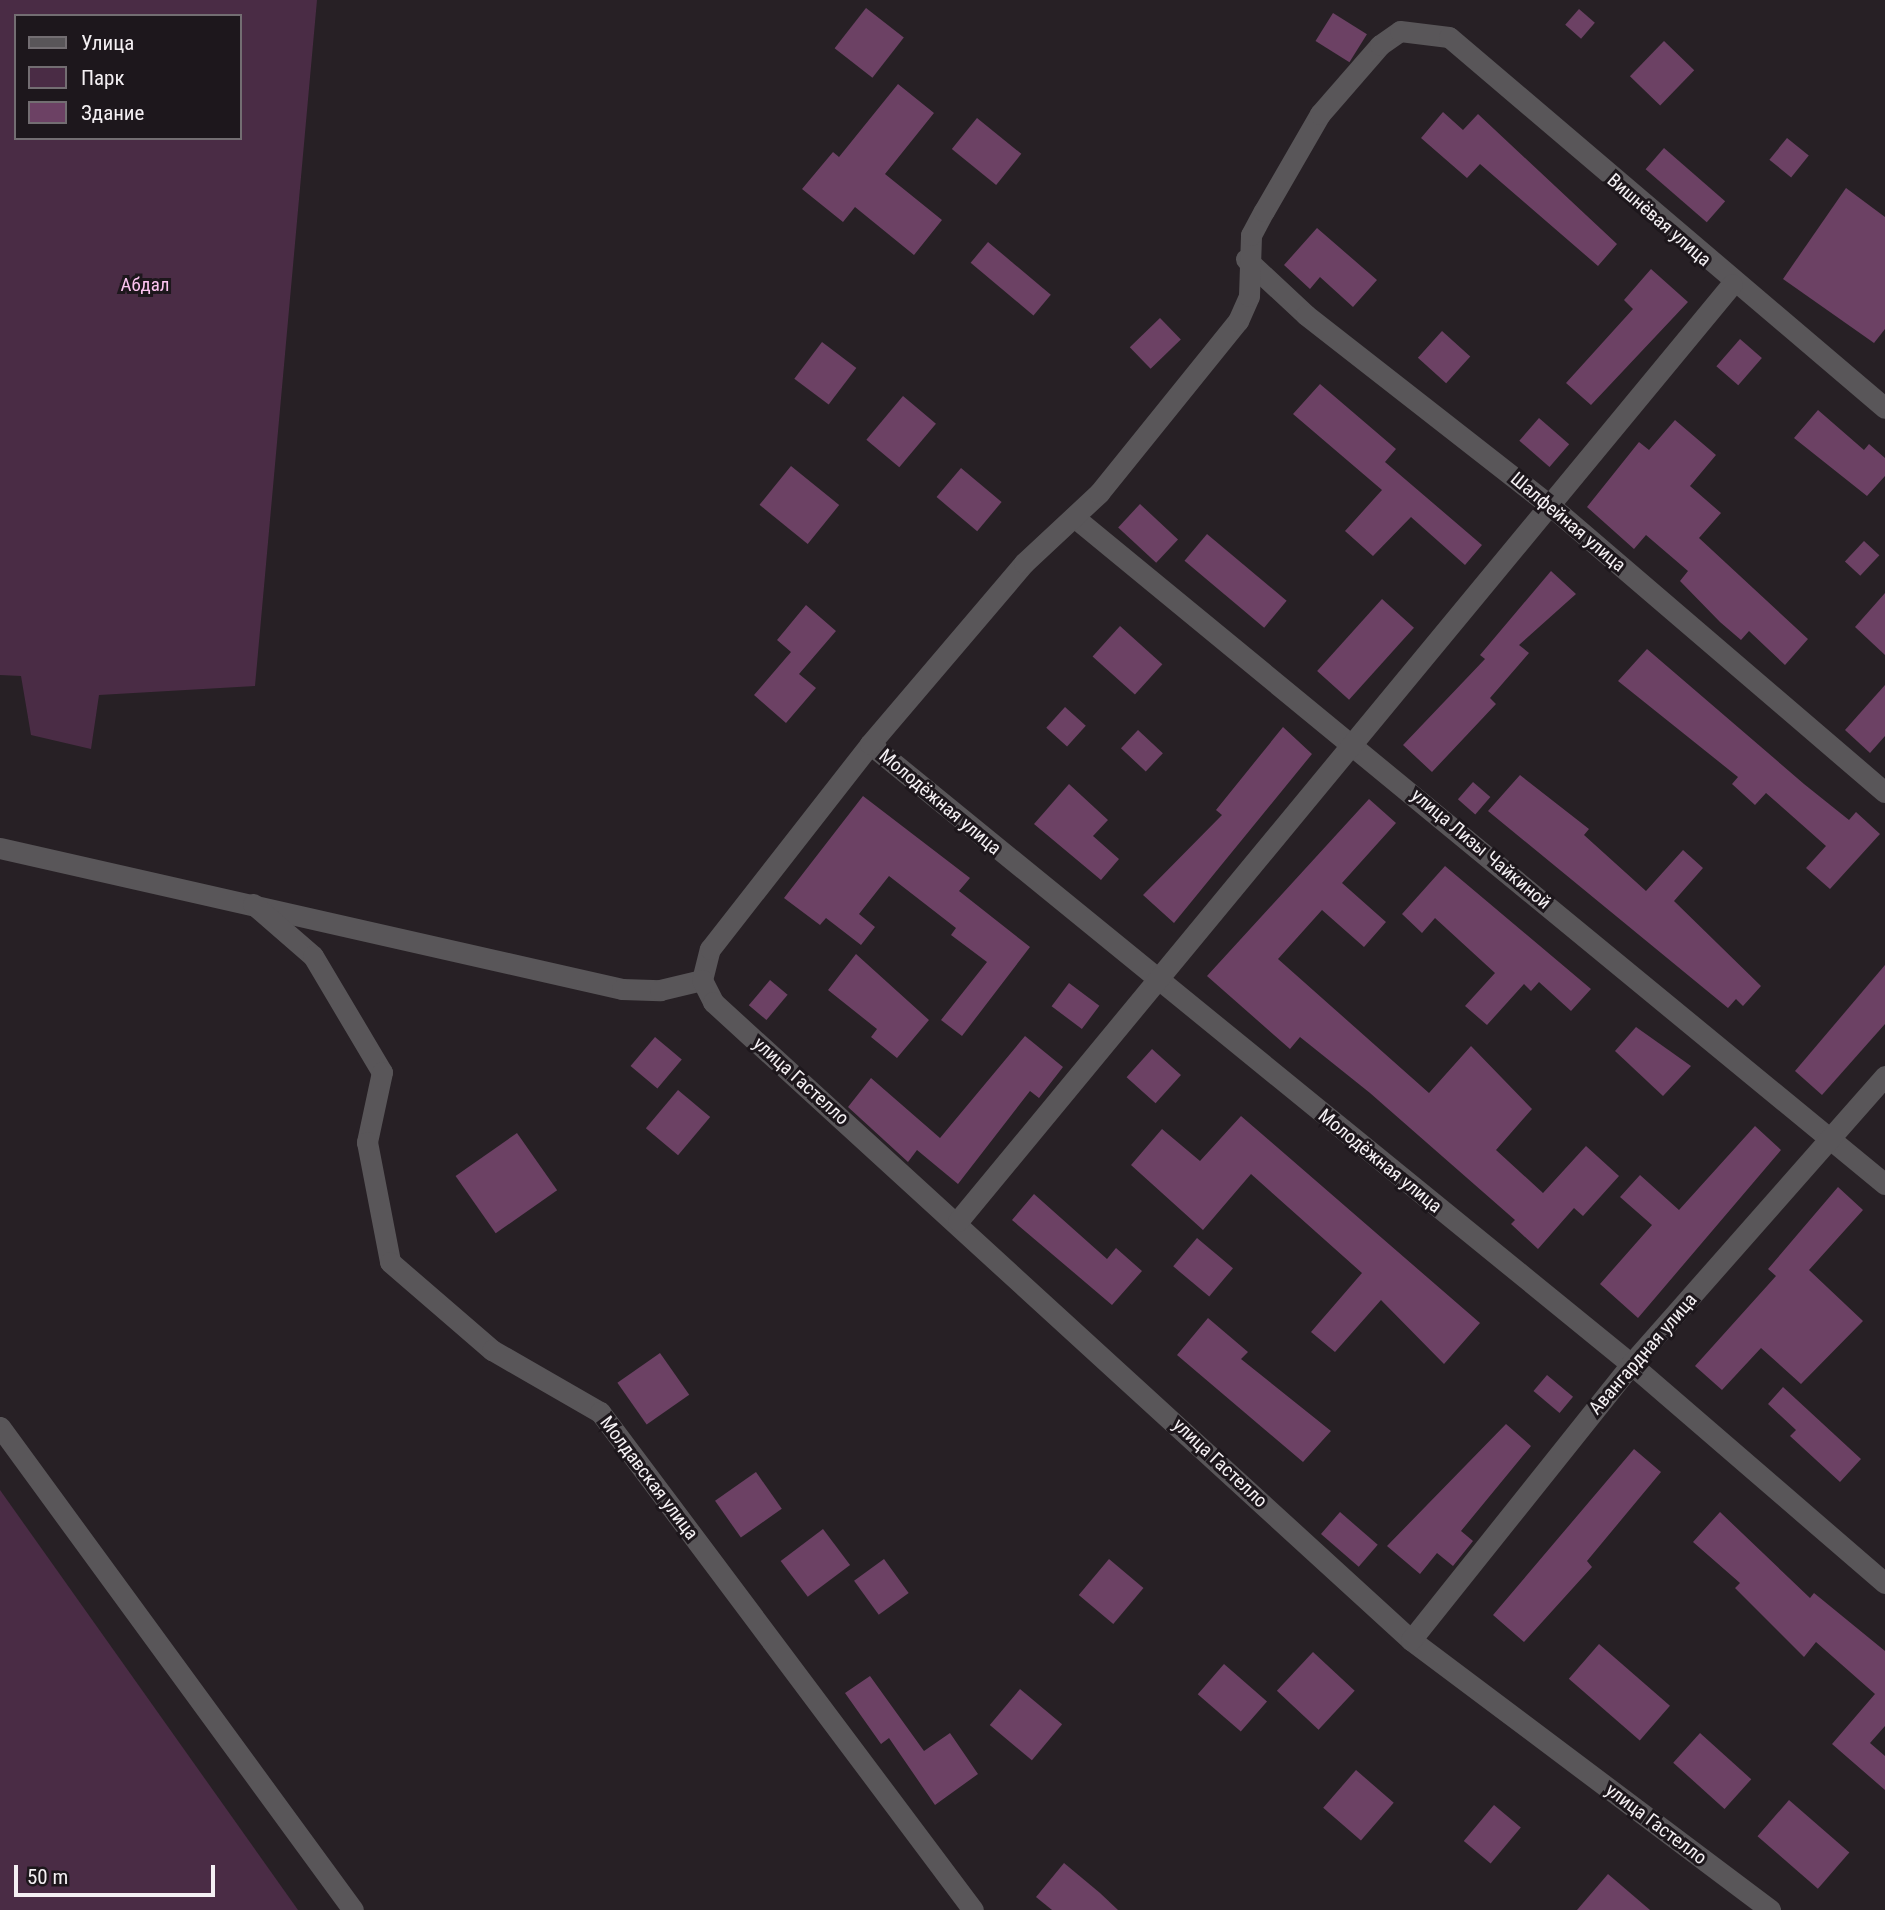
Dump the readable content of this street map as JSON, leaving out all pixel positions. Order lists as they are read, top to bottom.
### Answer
{
  "streets": {
    "street": [
      "Вишнёвая улица",
      "Шалфейная улица",
      "Молодёжная улица",
      "улица Лизы Чайкиной",
      "улица Гастелло",
      "Авангардная улица",
      "Молдавская улица"
    ]
  },
  "crossings": [
    ["Вишнёвая улица", "Шалфейная улица"],
    ["Молодёжная улица", "Авангардная улица"],
    ["улица Лизы Чайкиной", "Авангардная улица"],
    ["улица Гастелло", "Авангардная улица"]
  ],
  "parks": ["Абдал"],
  "legend": ["Улица", "Парк", "Здание"],
  "scale_bar": "50 m"
}
